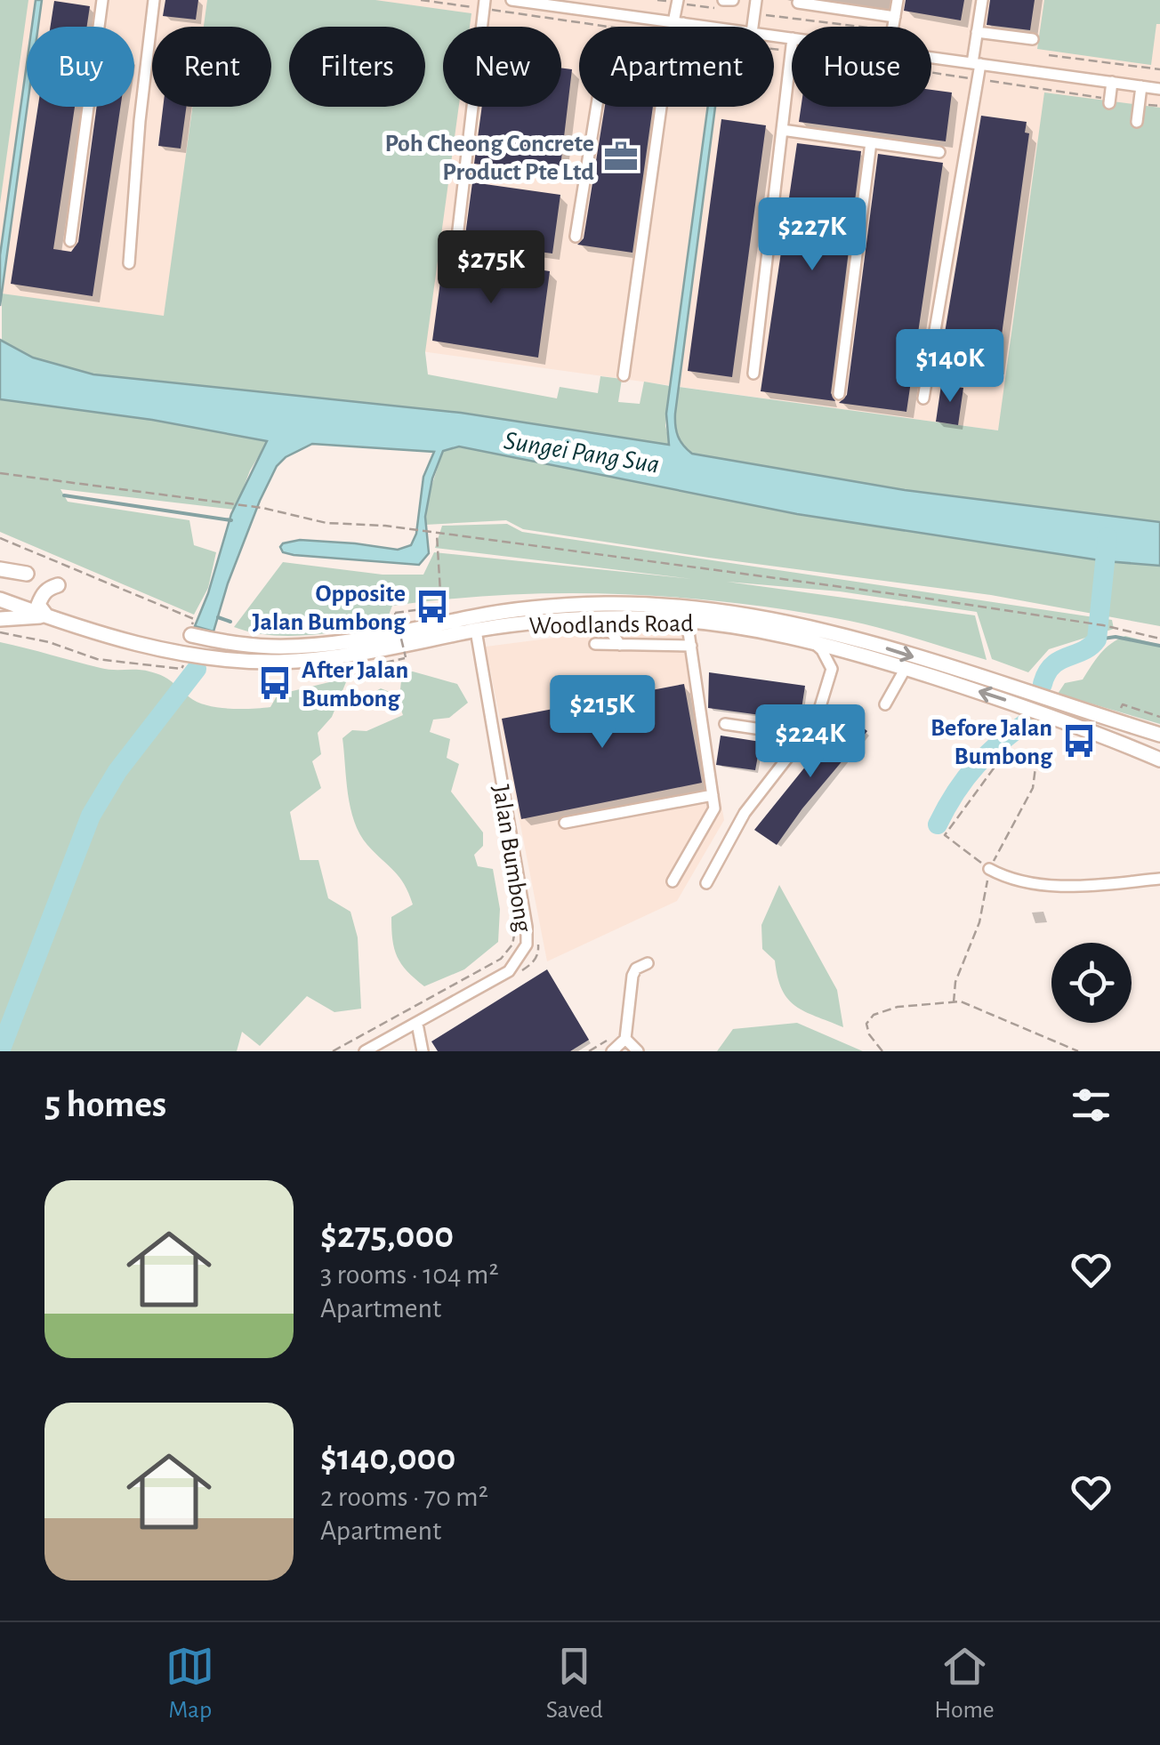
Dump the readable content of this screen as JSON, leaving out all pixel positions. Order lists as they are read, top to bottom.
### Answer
{
  "streets": {
    "main road": ["Woodlands Road"],
    "street": ["Jalan Bumbong"]
  },
  "crossings": [
    ["Woodlands Road", "Jalan Bumbong"]
  ],
  "water": ["Sungei Pang Sua"],
  "places": {
    "office": ["Poh Cheong Concrete Product Pte Ltd"],
    "bus stop": ["Opposite Jalan Bumbong", "After Jalan Bumbong", "Before Jalan Bumbong"]
  },
  "page": {
    "chip": [
      "Buy",
      "Rent",
      "Filters",
      "New",
      "Apartment",
      "House"
    ],
    "price": [
      "$227K",
      "$275K",
      "$140K",
      "$215K",
      "$224K"
    ],
    "heading": "5 homes",
    "list": [
      {
        "name": "$275,000",
        "note": "3 rooms · 104 m² · Apartment"
      },
      {
        "name": "$140,000",
        "note": "2 rooms · 70 m² · Apartment"
      }
    ],
    "tabs": ["Map", "Saved", "Home"]
  }
}
